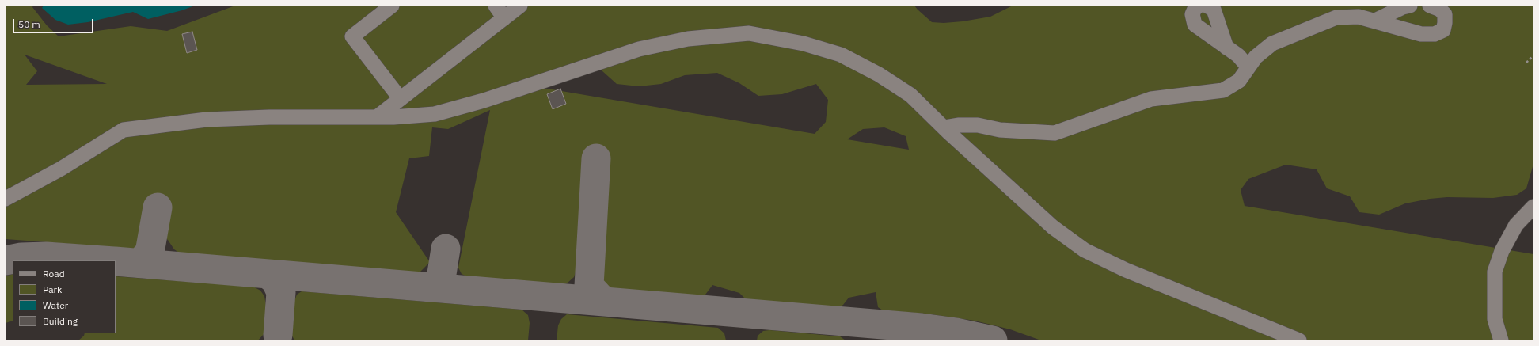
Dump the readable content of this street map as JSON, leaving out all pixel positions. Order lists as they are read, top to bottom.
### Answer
{
  "legend": [
    "Road",
    "Park",
    "Water",
    "Building"
  ],
  "scale_bar": "50 m"
}
